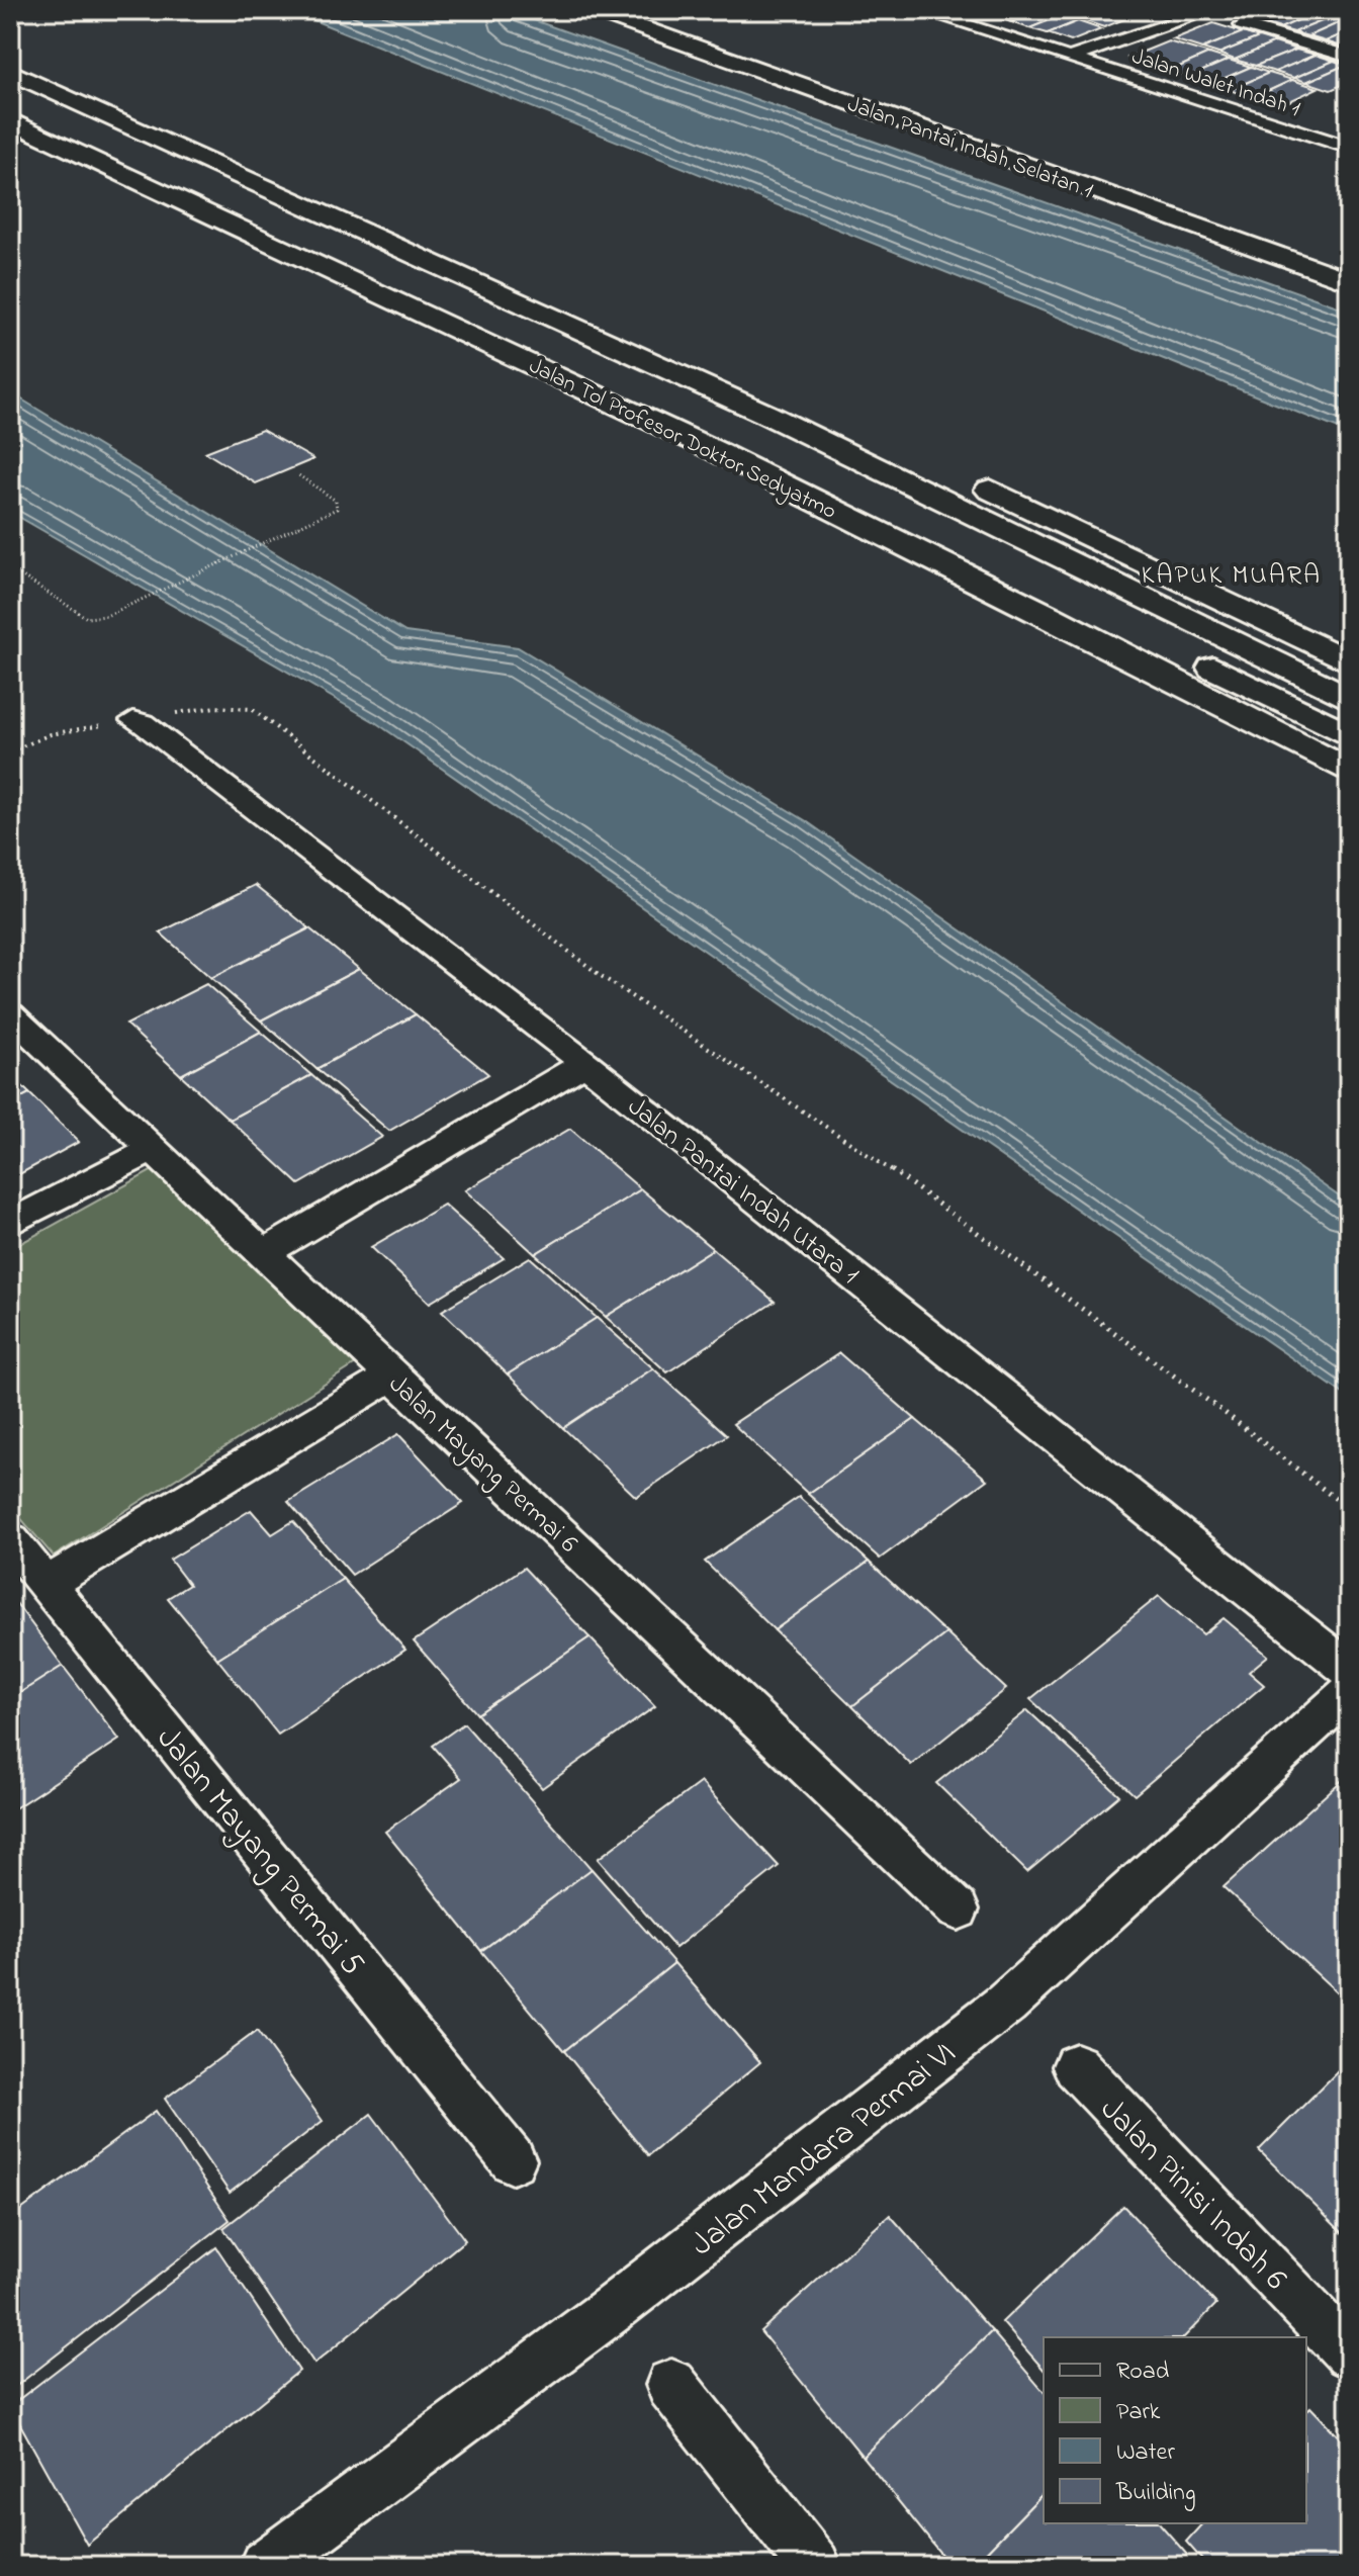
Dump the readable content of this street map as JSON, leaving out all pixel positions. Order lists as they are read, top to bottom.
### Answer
{
  "streets": {
    "main road": ["Jalan Pantai Indah Selatan 1", "Jalan Tol Profesor Doktor Sedyatmo"],
    "street": [
      "Jalan Walet Indah 1",
      "Jalan Pantai Indah Utara 1",
      "Jalan Mayang Permai 6",
      "Jalan Mayang Permai 5",
      "Jalan Mandara Permai VI",
      "Jalan Pinisi Indah 6"
    ]
  },
  "districts": ["KAPUK MUARA"],
  "legend": [
    "Road",
    "Park",
    "Water",
    "Building"
  ]
}
